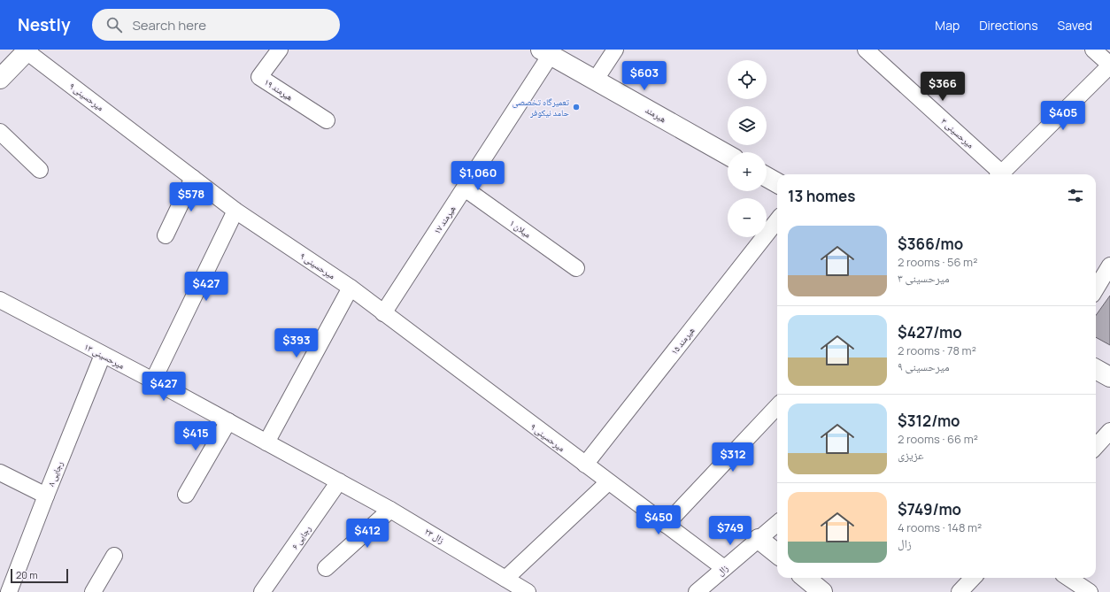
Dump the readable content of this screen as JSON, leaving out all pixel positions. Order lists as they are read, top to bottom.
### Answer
{
  "streets": {
    "main road": ["هیرمند"],
    "street": [
      "هیرمند ۱۹",
      "میرحسینی ۹",
      "میرحسینی ۳",
      "هیرمند ۱۷",
      "میلان ۱",
      "هیرمند ۱۵",
      "میرحسینی ۱۳",
      "رجایی ۸",
      "زال ۲۳",
      "رجایی ۶",
      "زال"
    ]
  },
  "crossings": [
    ["میرحسینی ۹", "هیرمند ۱۷"],
    ["میرحسینی ۹", "هیرمند ۱۵"],
    ["میرحسینی ۹", "زال"],
    ["هیرمند", "هیرمند ۱۷"],
    ["هیرمند ۱۷", "میلان ۱"],
    ["میرحسینی ۱۳", "رجایی ۸"],
    ["میرحسینی ۱۳", "زال ۲۳"],
    ["میرحسینی ۱۳", "رجایی ۶"],
    ["زال ۲۳", "رجایی ۶"]
  ],
  "places": ["تعمیرگاه تخصصی حامد نیکوفر"],
  "scale_bar": "20 m",
  "page": {
    "header": "Nestly",
    "search": "Search here",
    "nav": ["Map", "Directions", "Saved"],
    "map_buttons": ["+", "−"],
    "price": [
      "$603",
      "$366",
      "$405",
      "$1,060",
      "$578",
      "$427",
      "$393",
      "$427",
      "$415",
      "$312",
      "$450",
      "$749",
      "$412"
    ],
    "heading": "13 homes",
    "list": [
      {
        "name": "$366/mo",
        "note": "2 rooms · 56 m² · میرحسینی ۳"
      },
      {
        "name": "$427/mo",
        "note": "2 rooms · 78 m² · میرحسینی ۹"
      },
      {
        "name": "$312/mo",
        "note": "2 rooms · 66 m² · عزیزی"
      },
      {
        "name": "$749/mo",
        "note": "4 rooms · 148 m² · زال"
      }
    ],
    "scale": "20 m"
  }
}
